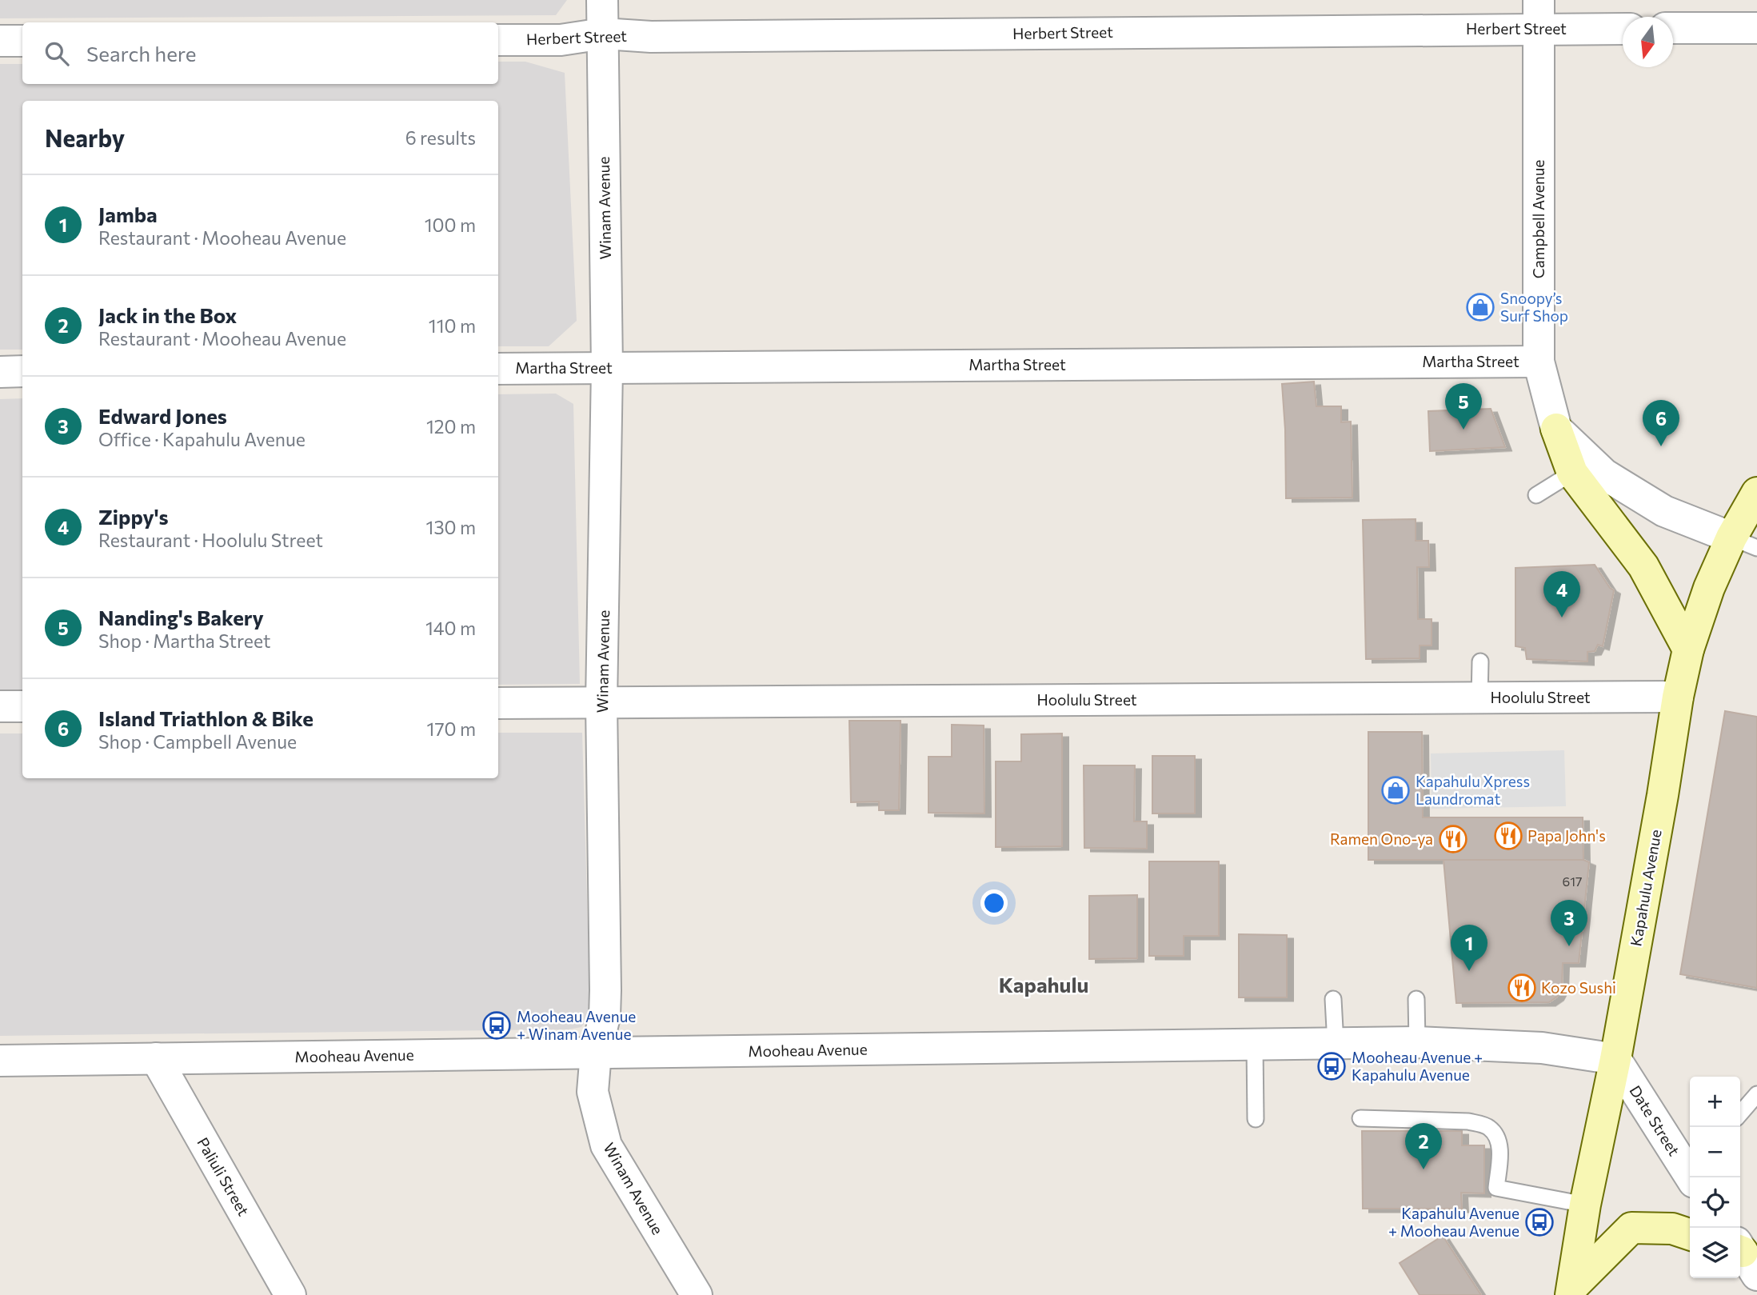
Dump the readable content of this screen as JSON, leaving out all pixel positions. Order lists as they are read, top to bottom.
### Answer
{
  "streets": {
    "main road": ["Kapahulu Avenue"],
    "street": [
      "Herbert Street",
      "Winam Avenue",
      "Campbell Avenue",
      "Martha Street",
      "Hoolulu Street",
      "Mooheau Avenue",
      "Date Street",
      "Paliuli Street"
    ]
  },
  "crossings": [
    ["Herbert Street", "Winam Avenue"],
    ["Herbert Street", "Campbell Avenue"],
    ["Winam Avenue", "Martha Street"],
    ["Winam Avenue", "Hoolulu Street"],
    ["Winam Avenue", "Mooheau Avenue"],
    ["Campbell Avenue", "Martha Street"],
    ["Hoolulu Street", "Kapahulu Avenue"],
    ["Kapahulu Avenue", "Mooheau Avenue"],
    ["Kapahulu Avenue", "Date Street"],
    ["Mooheau Avenue", "Date Street"],
    ["Mooheau Avenue", "Paliuli Street"]
  ],
  "districts": ["Kapahulu"],
  "places": {
    "shop": ["Snoopy’s Surf Shop", "Kapahulu Xpress Laundromat"],
    "restaurant": ["Papa John's", "Ramen Ono-ya", "Kozo Sushi"],
    "bus stop": ["Mooheau Avenue + Winam Avenue", "Mooheau Avenue + Kapahulu Avenue", "Kapahulu Avenue + Mooheau Avenue"]
  },
  "house_numbers": ["617"],
  "north": "bottom",
  "page": {
    "search": "Search here",
    "heading": ["Nearby", "6 results"],
    "list": [
      {
        "mark": "1",
        "name": "Jamba",
        "note": "Restaurant · Mooheau Avenue",
        "value": "100 m"
      },
      {
        "mark": "2",
        "name": "Jack in the Box",
        "note": "Restaurant · Mooheau Avenue",
        "value": "110 m"
      },
      {
        "mark": "3",
        "name": "Edward Jones",
        "note": "Office · Kapahulu Avenue",
        "value": "120 m"
      },
      {
        "mark": "4",
        "name": "Zippy's",
        "note": "Restaurant · Hoolulu Street",
        "value": "130 m"
      },
      {
        "mark": "5",
        "name": "Nanding's Bakery",
        "note": "Shop · Martha Street",
        "value": "140 m"
      },
      {
        "mark": "6",
        "name": "Island Triathlon & Bike",
        "note": "Shop · Campbell Avenue",
        "value": "170 m"
      }
    ],
    "pins": [
      "5",
      "6",
      "4",
      "3",
      "1",
      "2"
    ],
    "map_buttons": ["+", "−"]
  }
}
